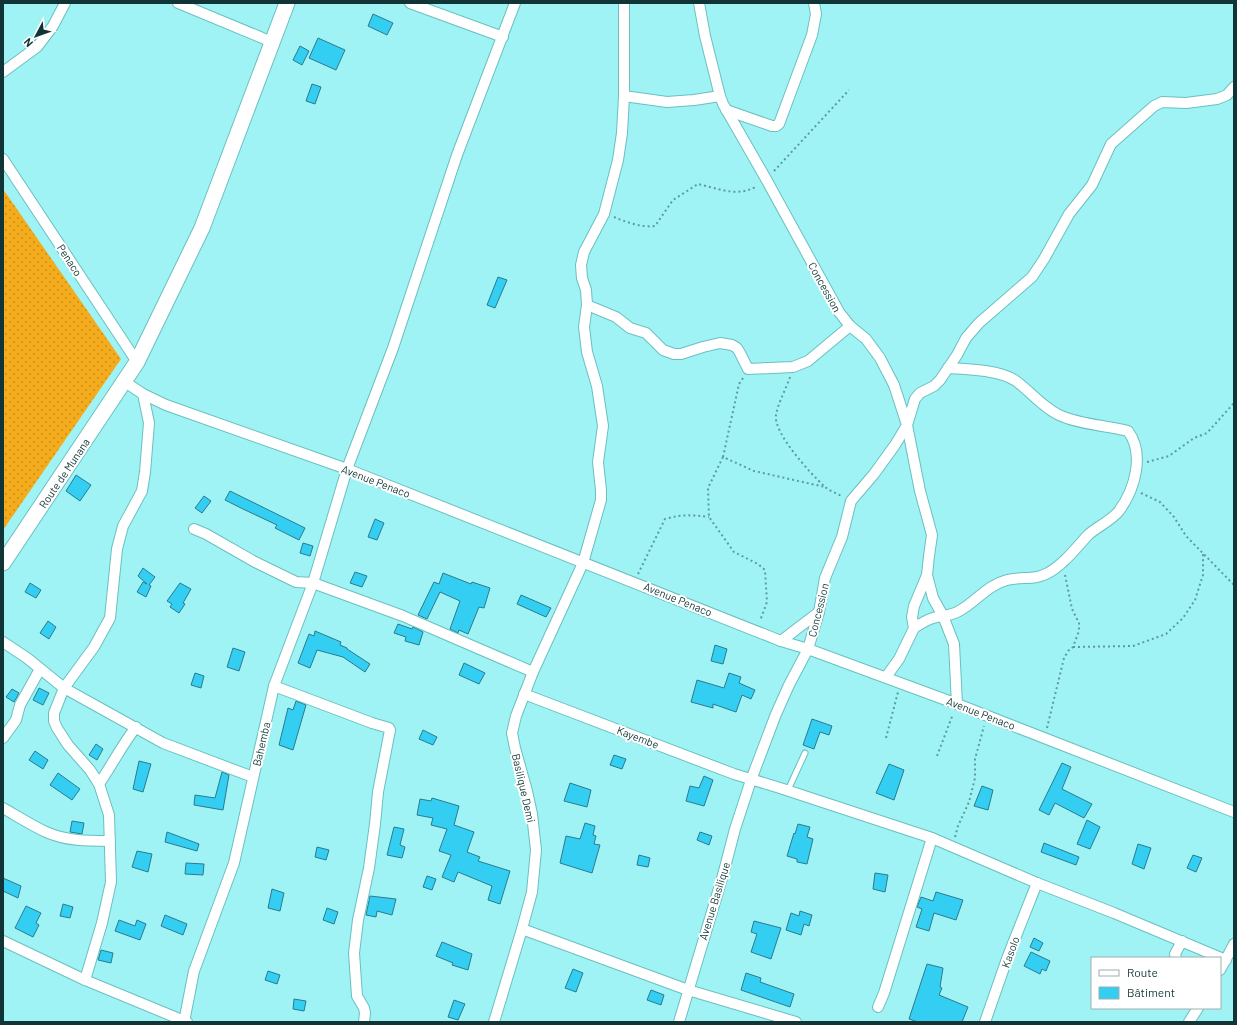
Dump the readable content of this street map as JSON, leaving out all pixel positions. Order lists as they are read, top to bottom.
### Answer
{
  "streets": {
    "main road": ["Route de Munana"],
    "street": [
      "Penaco",
      "Concession",
      "Avenue Penaco",
      "Kayembe",
      "Bahemba",
      "Basilique Demi",
      "Avenue Basilique",
      "Kasolo"
    ]
  },
  "crossings": [
    ["Penaco", "Route de Munana"],
    ["Concession", "Avenue Penaco"],
    ["Concession", "Kayembe"],
    ["Concession", "Avenue Basilique"],
    ["Route de Munana", "Avenue Penaco"],
    ["Avenue Penaco", "Bahemba"],
    ["Avenue Penaco", "Basilique Demi"],
    ["Kayembe", "Basilique Demi"],
    ["Kayembe", "Avenue Basilique"],
    ["Kayembe", "Kasolo"]
  ],
  "legend": ["Route", "Bâtiment"],
  "north": "bottom left"
}
